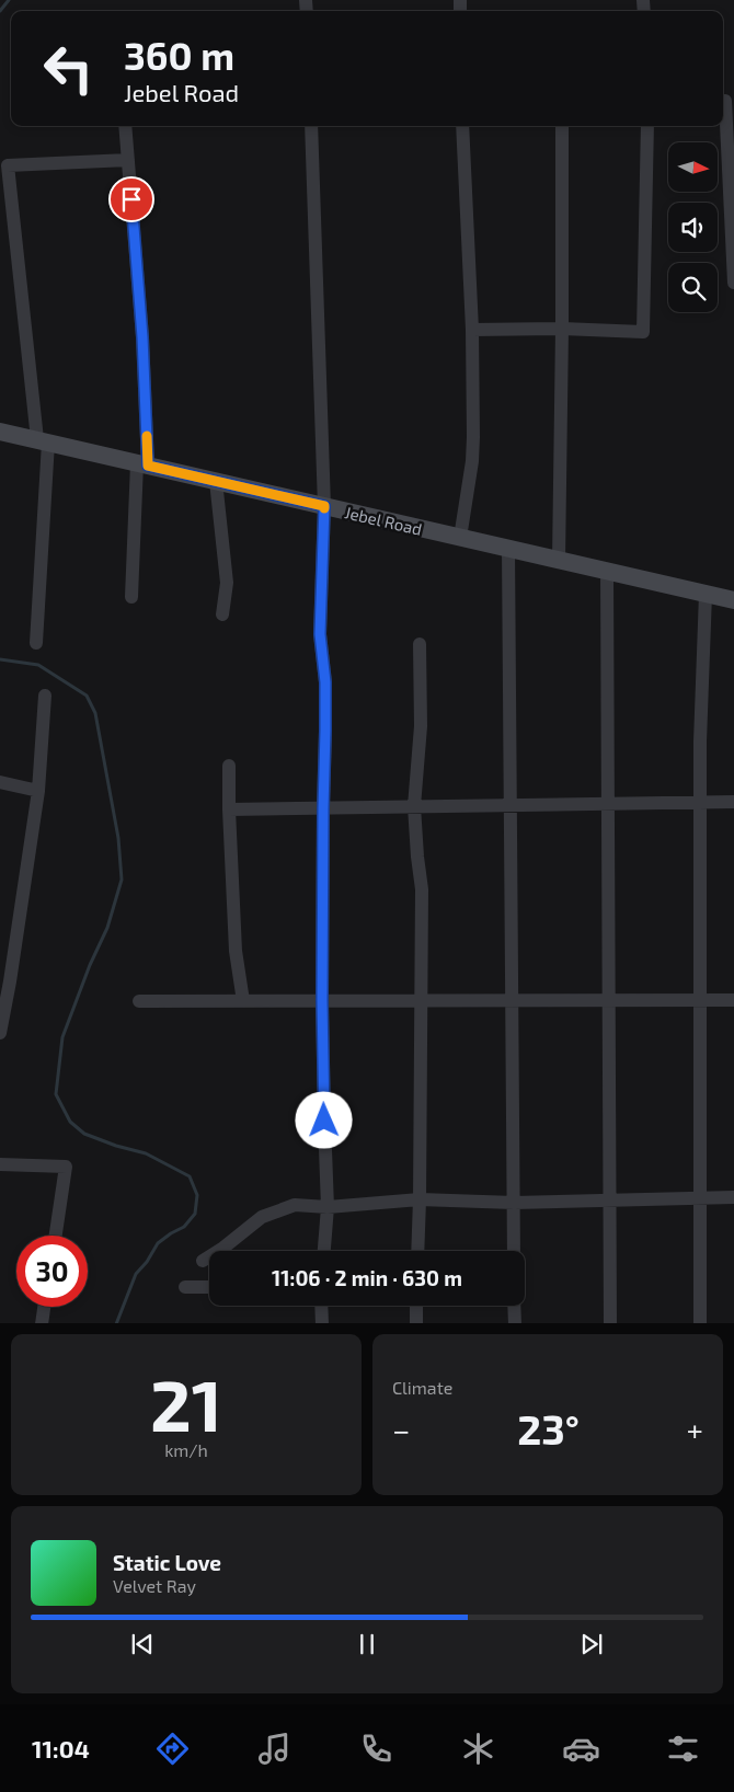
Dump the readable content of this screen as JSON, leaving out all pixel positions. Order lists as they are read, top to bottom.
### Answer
{
  "streets": {
    "main road": ["Jebel Road"]
  },
  "north": "right",
  "page": {
    "turn": ["360 m", "Jebel Road"],
    "limit": "30",
    "trip": "11:06 · 2 min · 630 m",
    "tile": [
      ["21", "km/h"],
      "Climate"
    ],
    "heat": ["−", "23°", "+"],
    "song": ["Static Love", "Velvet Ray"],
    "tabs": "11:04"
  }
}
